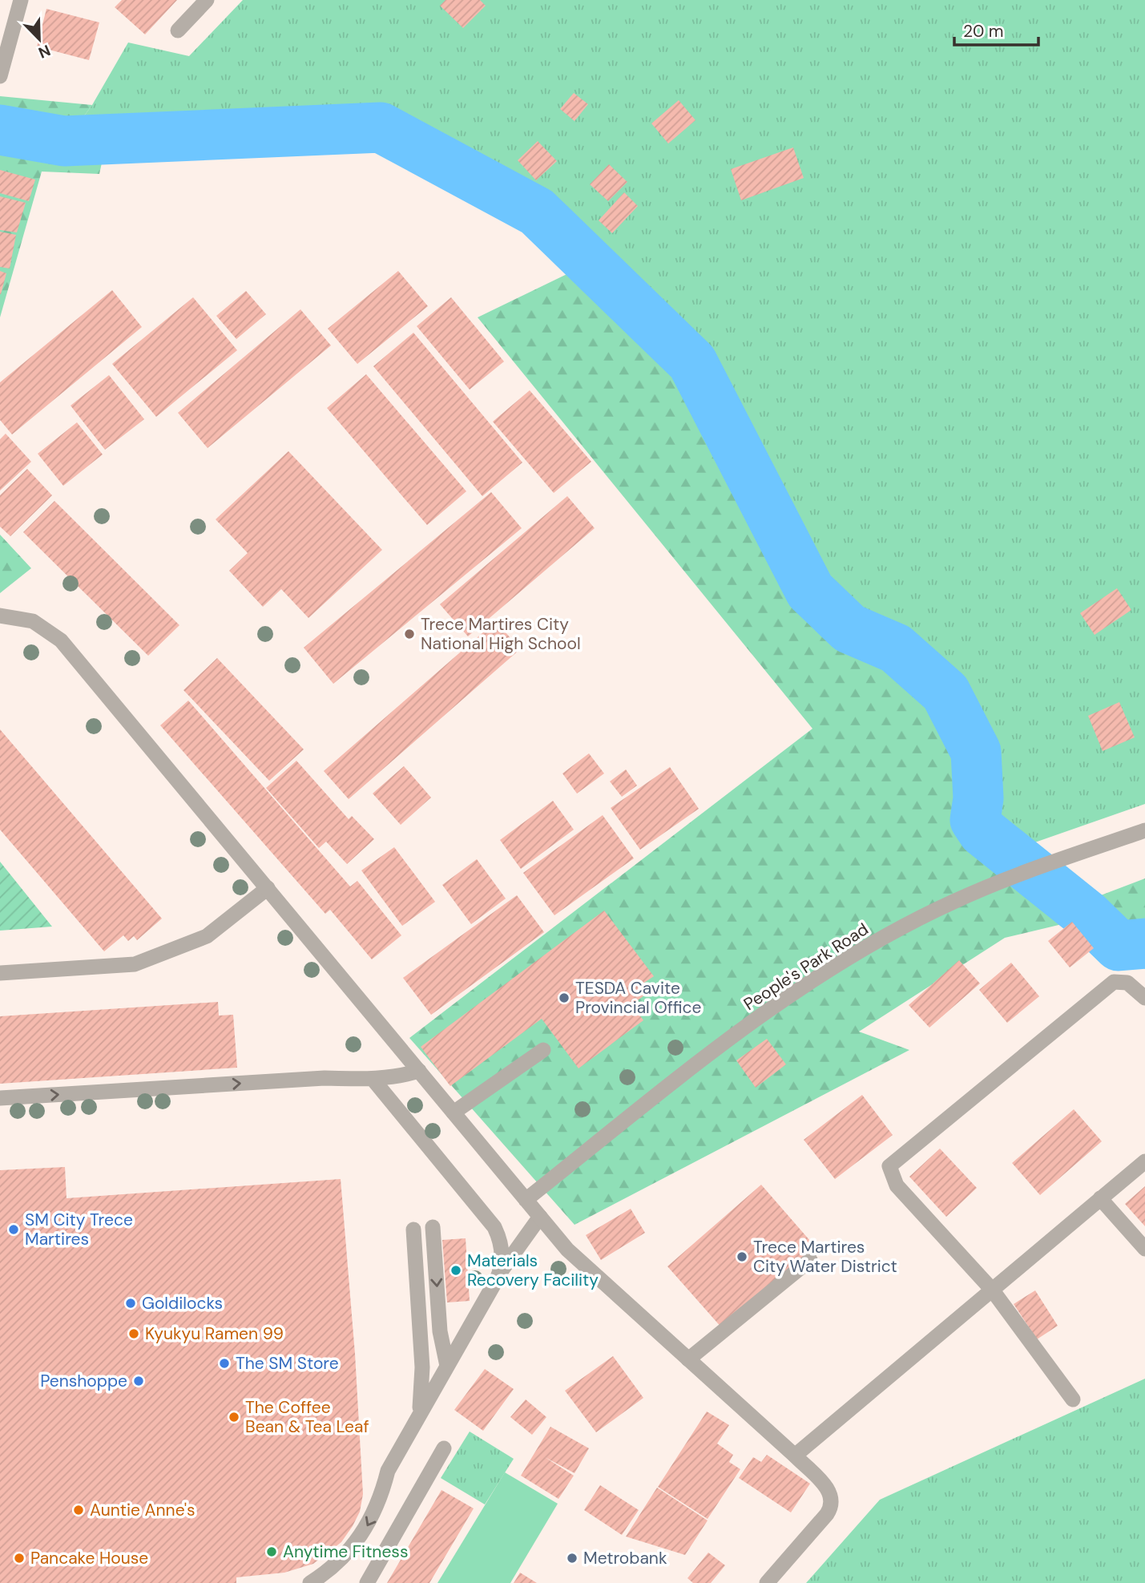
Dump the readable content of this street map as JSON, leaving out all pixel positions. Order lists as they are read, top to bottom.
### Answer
{
  "streets": {
    "street": ["People's Park Road"]
  },
  "places": [
    "Trece Martires City National High School",
    "TESDA Cavite Provincial Office",
    "SM City Trece Martires",
    "Trece Martires City Water District",
    "Materials Recovery Facility",
    "Goldilocks",
    "Kyukyu Ramen 99",
    "The SM Store",
    "Penshoppe",
    "The Coffee Bean & Tea Leaf",
    "Auntie Anne's",
    "Anytime Fitness",
    "Pancake House",
    "Metrobank"
  ],
  "scale_bar": "20 m",
  "north": "bottom right"
}
